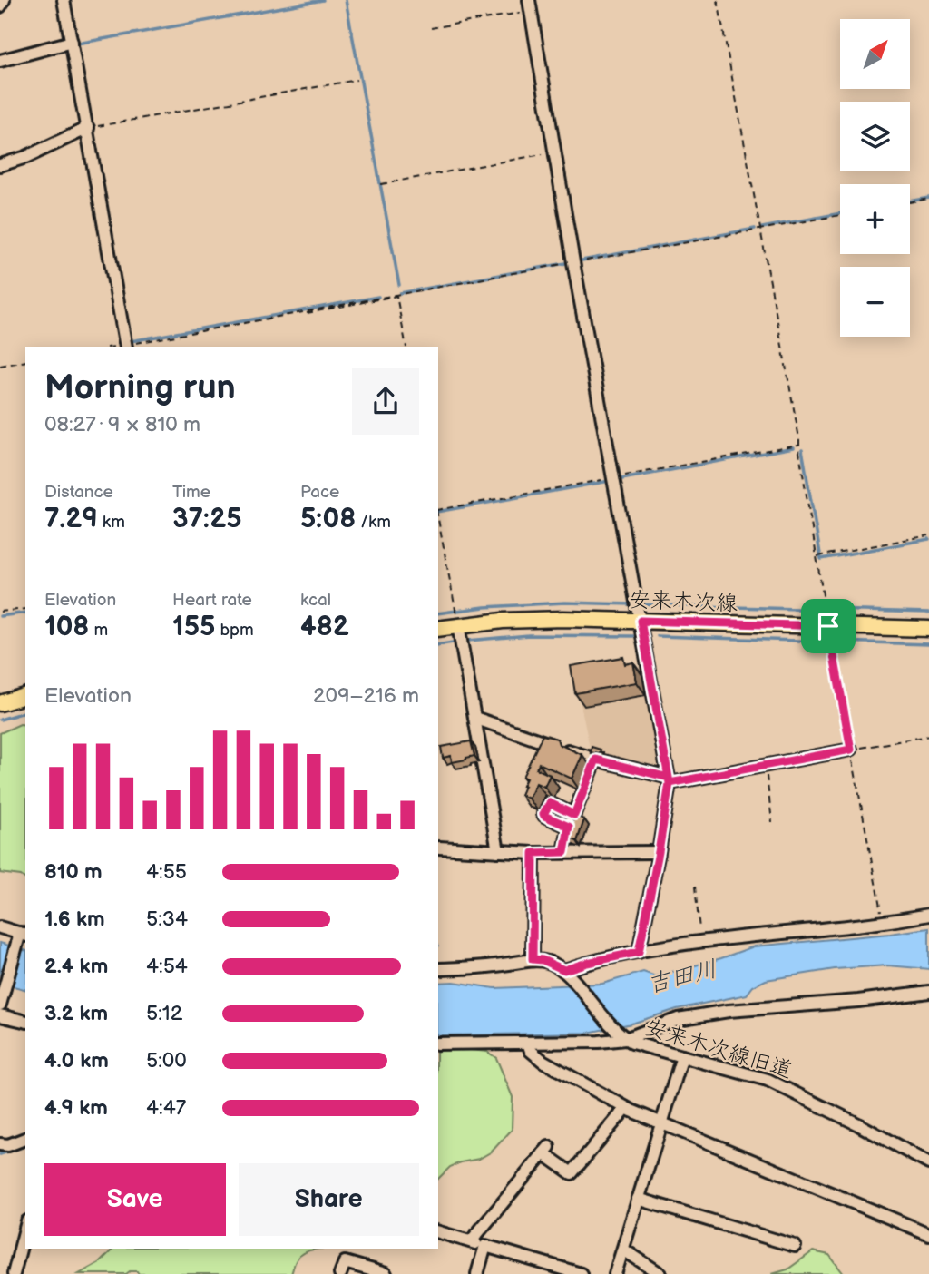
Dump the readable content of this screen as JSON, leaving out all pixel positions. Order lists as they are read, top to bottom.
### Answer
{
  "streets": {
    "main road": ["安来木次線"],
    "street": ["安来木次線旧道"]
  },
  "water": ["吉田川"],
  "north": "top right",
  "page": {
    "map_buttons": ["+", "−"],
    "heading": ["Morning run", "08:27 · 9 × 810 m"],
    "stats": [
      ["Distance", "7.29 km"],
      ["Time", "37:25"],
      ["Pace", "5:08 /km"],
      ["Elevation", "108 m"],
      ["Heart rate", "155 bpm"],
      ["kcal", "482"]
    ],
    "chart": ["Elevation", "209–216 m"],
    "list": [
      {
        "name": "810 m",
        "note": "4:55"
      },
      {
        "name": "1.6 km",
        "note": "5:34"
      },
      {
        "name": "2.4 km",
        "note": "4:54"
      },
      {
        "name": "3.2 km",
        "note": "5:12"
      },
      {
        "name": "4.0 km",
        "note": "5:00"
      },
      {
        "name": "4.9 km",
        "note": "4:47"
      }
    ],
    "buttons": ["Save", "Share"]
  }
}
